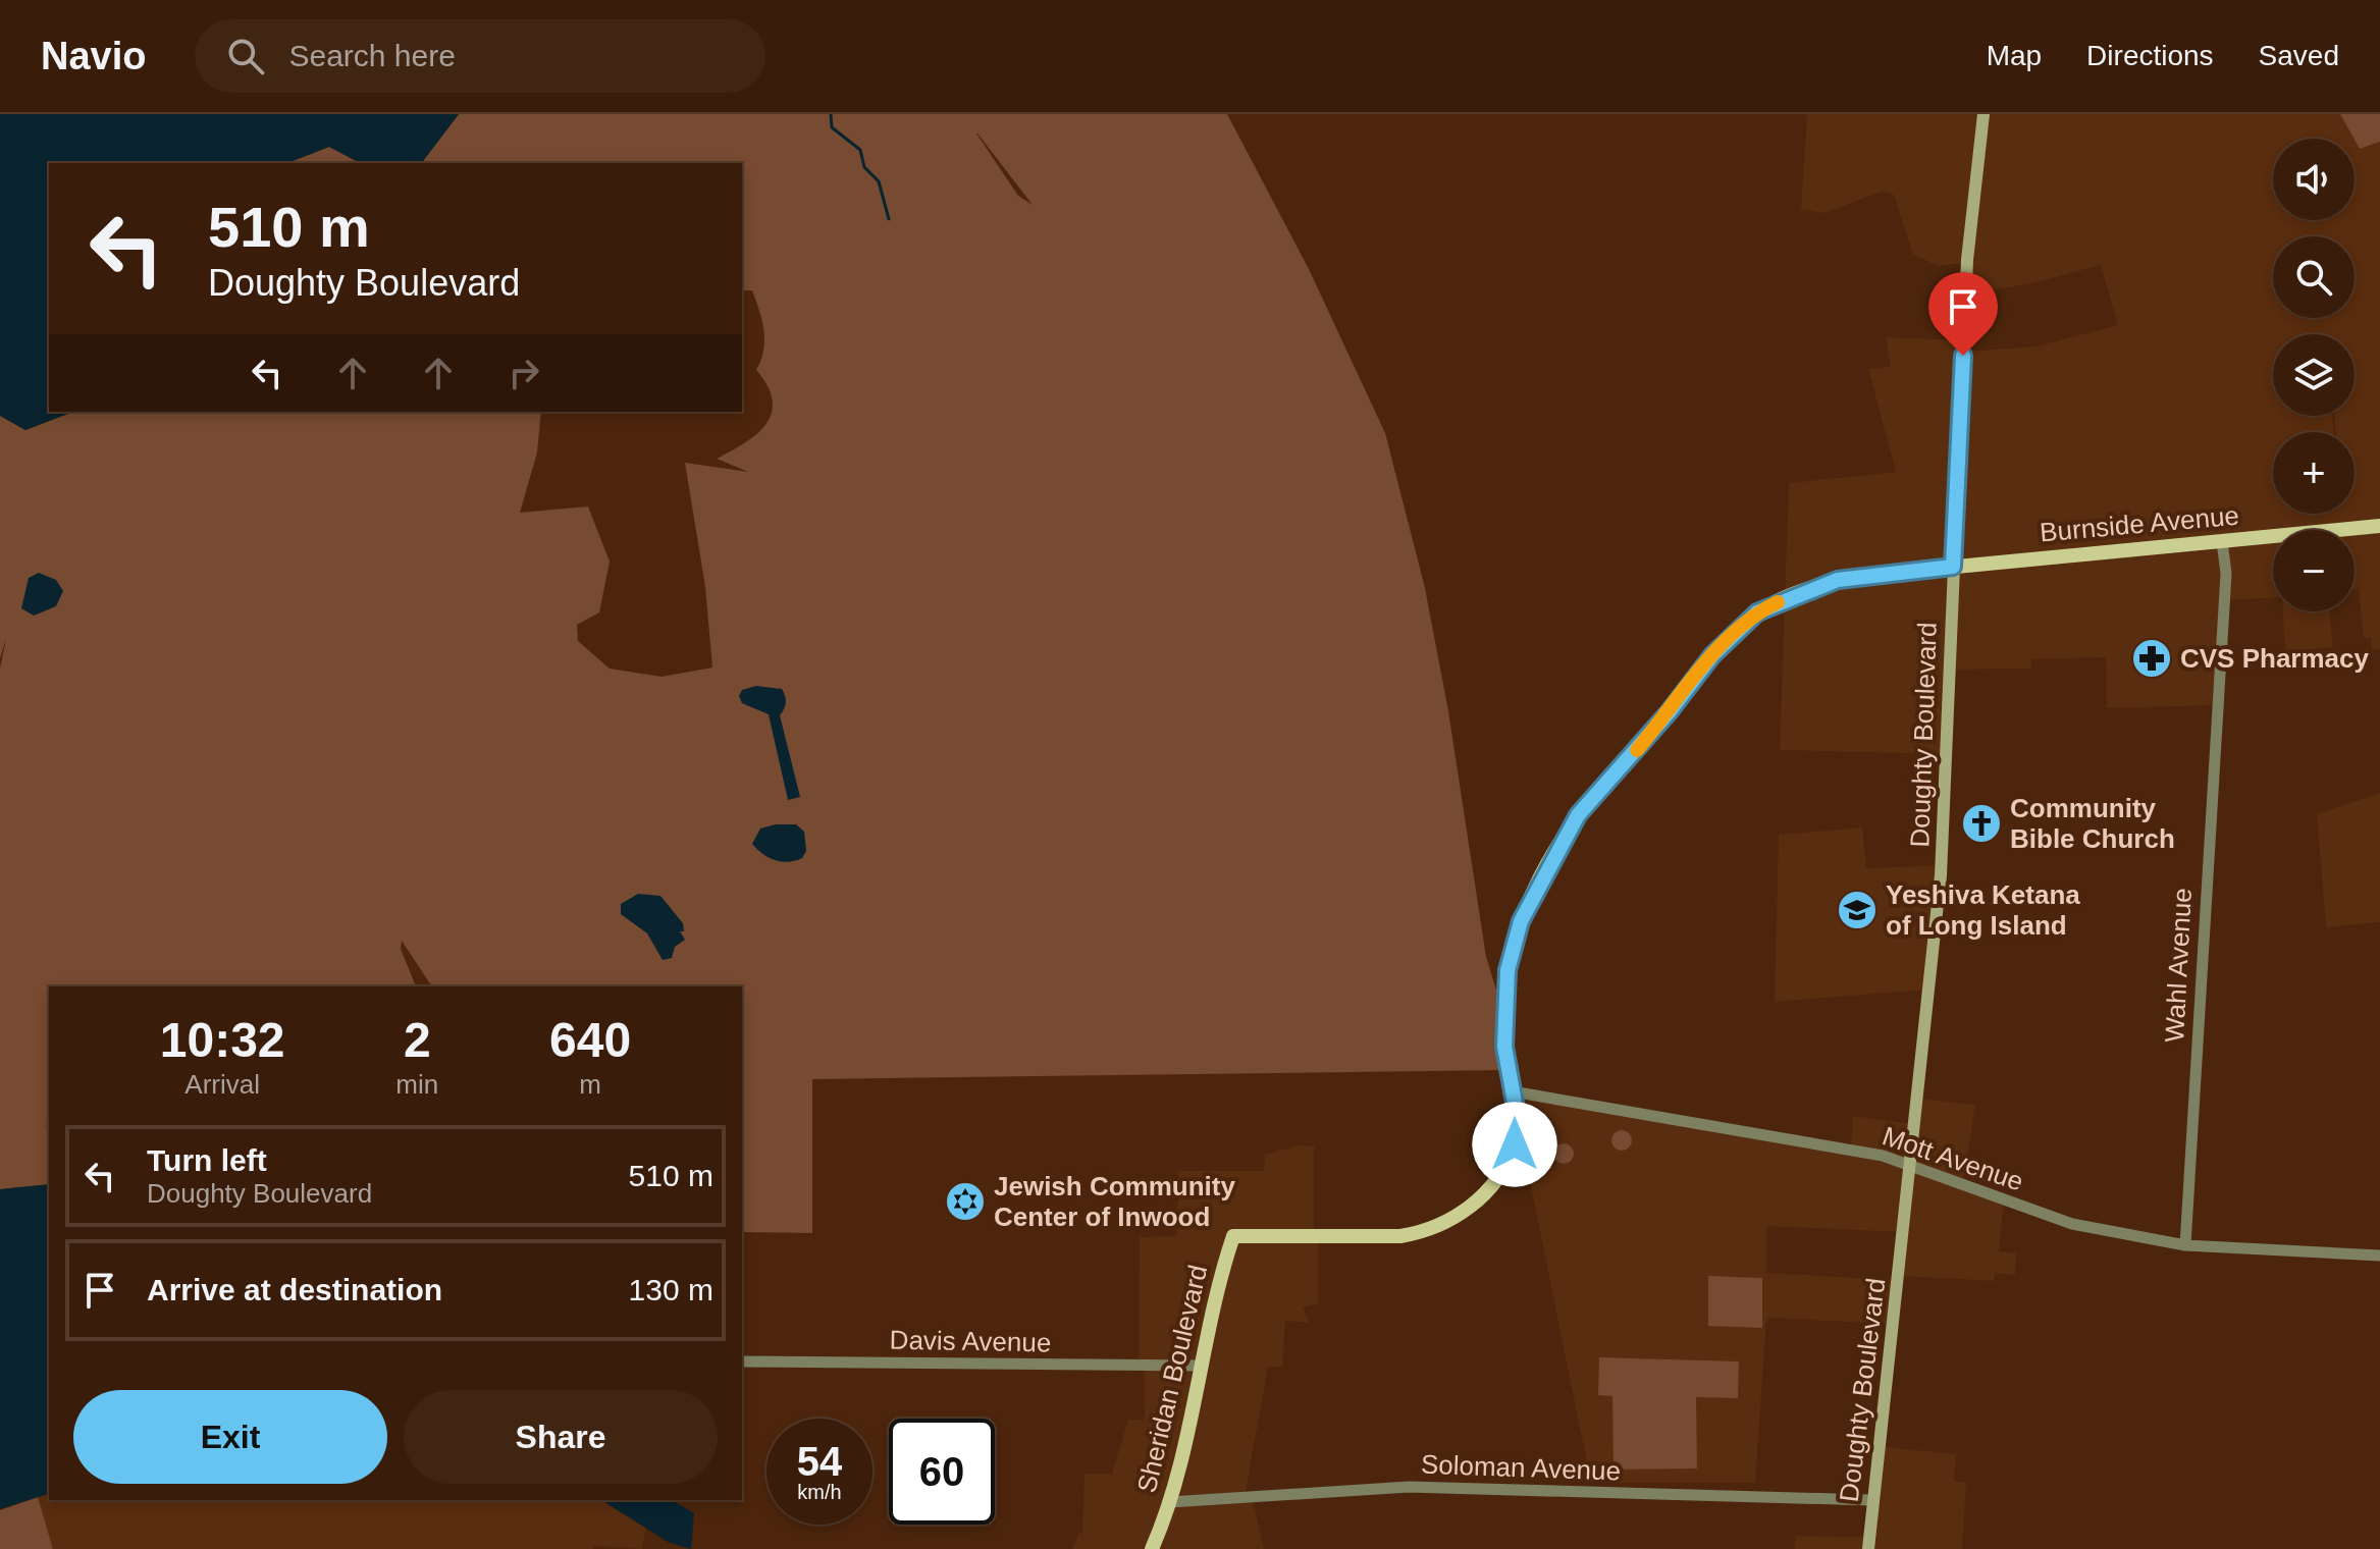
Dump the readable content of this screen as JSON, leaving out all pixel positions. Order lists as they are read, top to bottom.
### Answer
{
  "streets": {
    "main road": ["Burnside Avenue", "Doughty Boulevard", "Sheridan Boulevard"],
    "street": [
      "Wahl Avenue",
      "Mott Avenue",
      "Davis Avenue",
      "Soloman Avenue"
    ]
  },
  "crossings": [
    ["Burnside Avenue", "Doughty Boulevard"],
    ["Burnside Avenue", "Wahl Avenue"],
    ["Burnside Avenue", "Sheridan Boulevard"],
    ["Doughty Boulevard", "Mott Avenue"],
    ["Doughty Boulevard", "Sheridan Boulevard"],
    ["Doughty Boulevard", "Soloman Avenue"],
    ["Wahl Avenue", "Mott Avenue"],
    ["Mott Avenue", "Sheridan Boulevard"],
    ["Davis Avenue", "Sheridan Boulevard"],
    ["Sheridan Boulevard", "Soloman Avenue"]
  ],
  "places": {
    "pharmacy": ["CVS Pharmacy"],
    "church": ["Community Bible Church"],
    "school or university": ["Yeshiva Ketana of Long Island"],
    "synagogue": ["Jewish Community Center of Inwood"]
  },
  "page": {
    "header": "Navio",
    "search": "Search here",
    "nav": ["Map", "Directions", "Saved"],
    "map_buttons": ["+", "−"],
    "turn": ["510 m", "Doughty Boulevard"],
    "eta": [
      "10:32",
      "Arrival",
      "2",
      "min",
      "640",
      "m"
    ],
    "list": [
      {
        "name": "Turn left",
        "note": "Doughty Boulevard",
        "value": "510 m"
      },
      {
        "name": "Arrive at destination",
        "value": "130 m"
      }
    ],
    "buttons": ["Exit", "Share"],
    "speed": "54 km/h",
    "limit": "60"
  }
}
